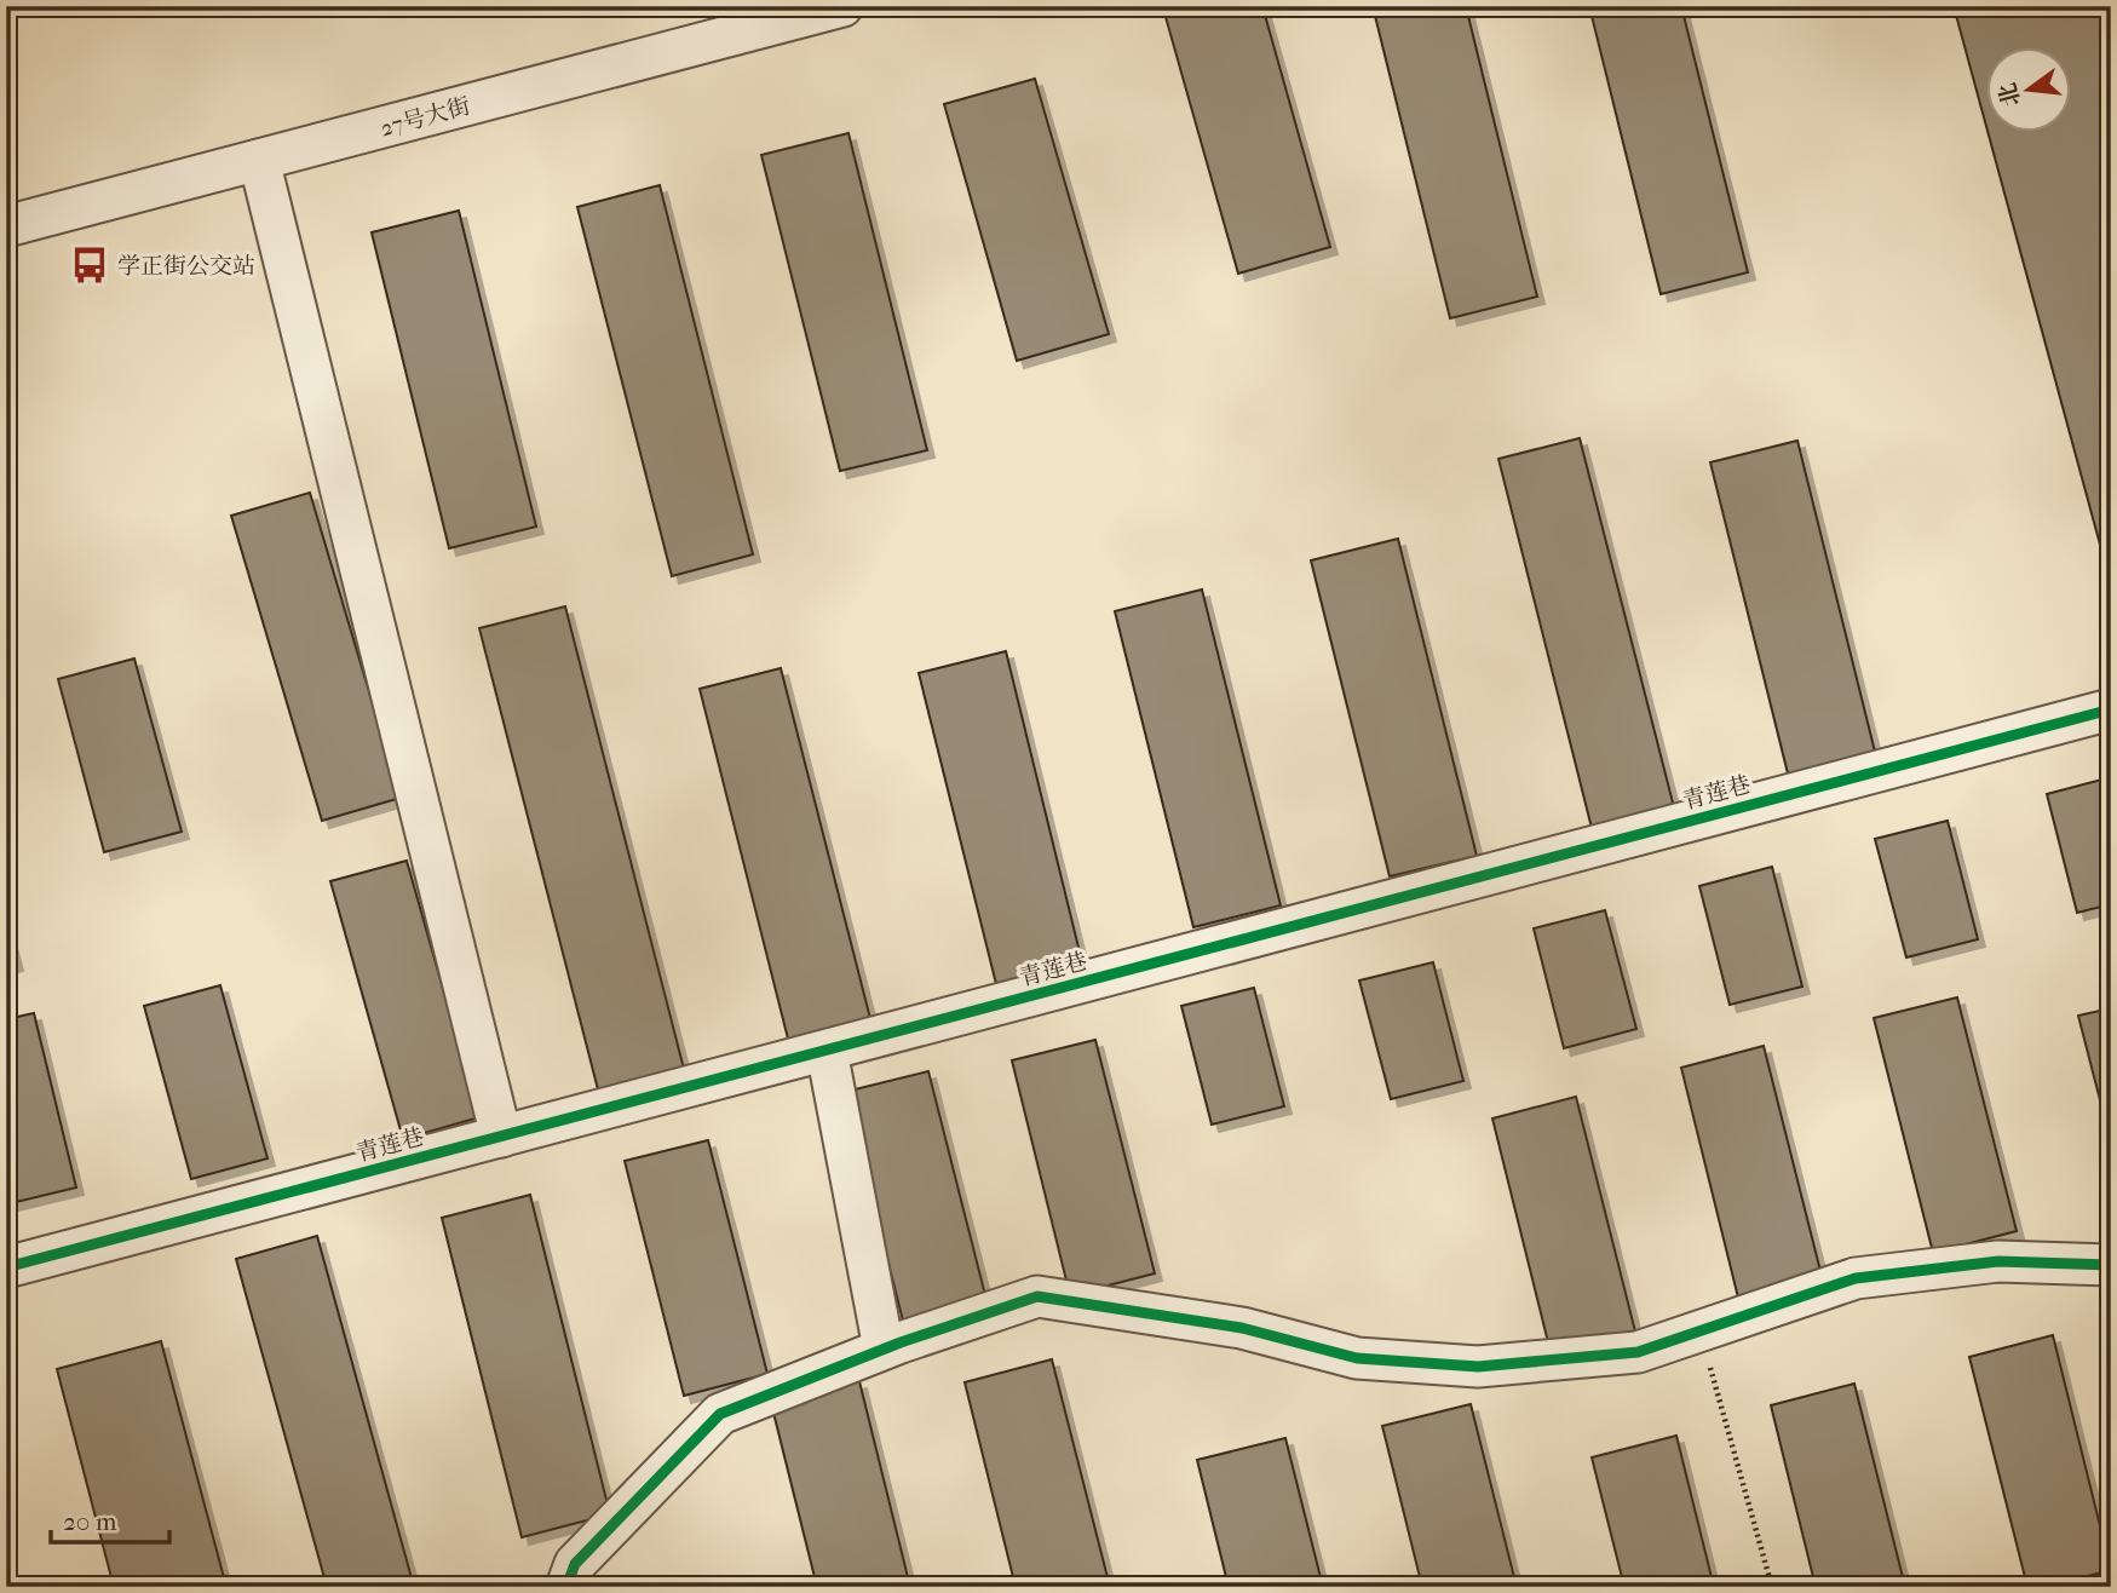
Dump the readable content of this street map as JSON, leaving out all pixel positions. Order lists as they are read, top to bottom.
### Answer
{
  "streets": {
    "street": ["27号大街", "青莲巷"]
  },
  "places": {
    "bus stop": ["学正街公交站"]
  },
  "scale_bar": "20 m",
  "north": "left"
}
